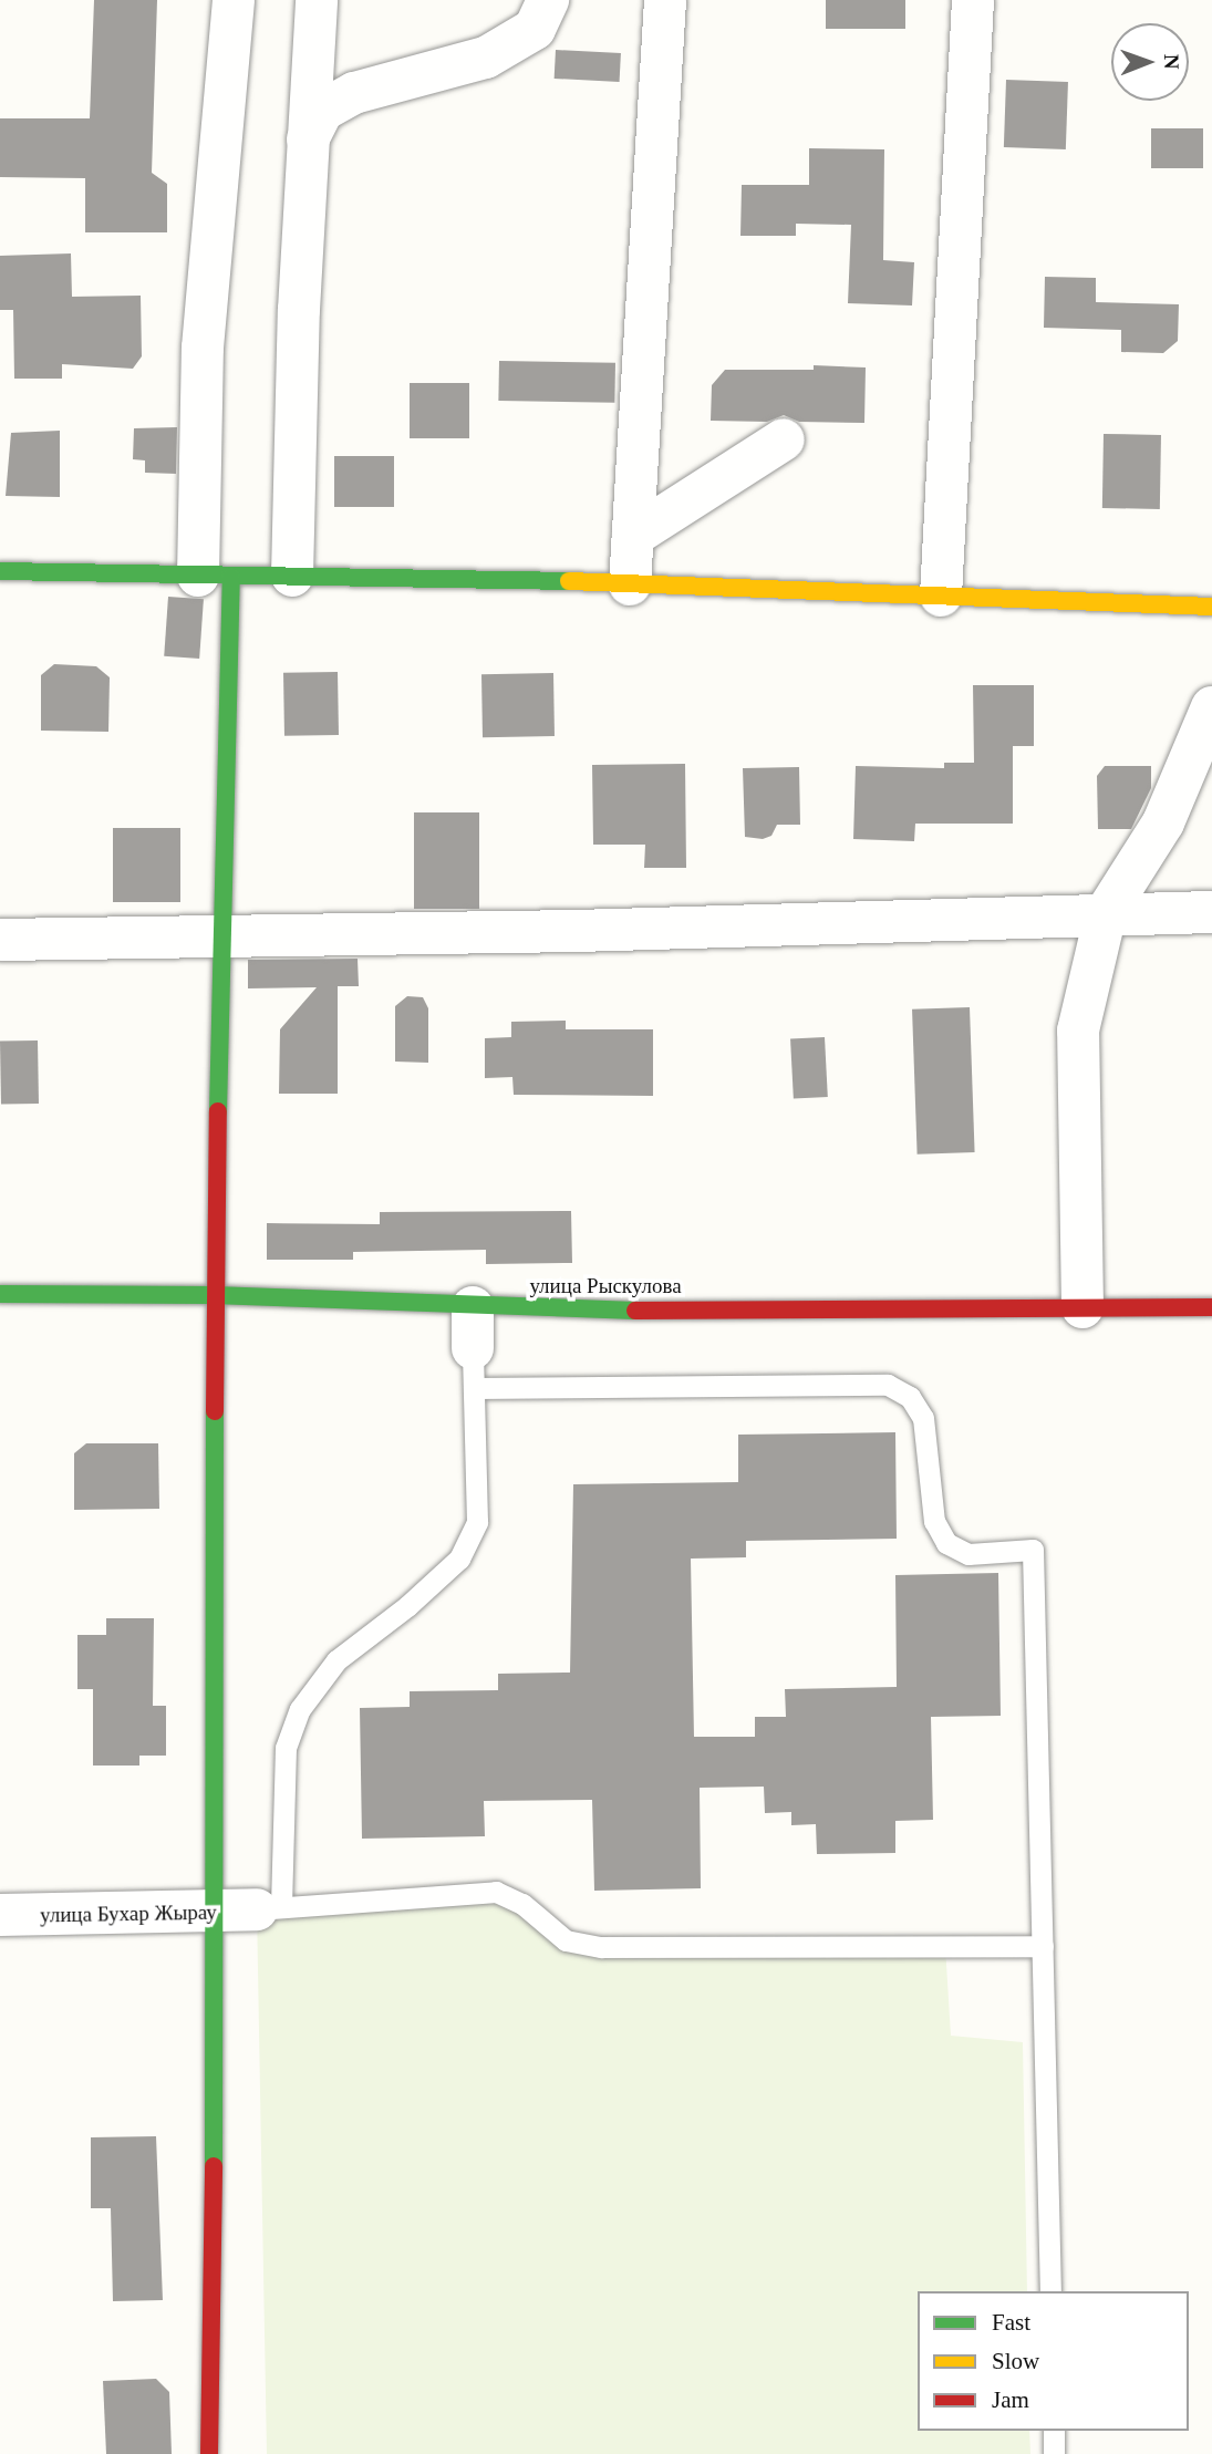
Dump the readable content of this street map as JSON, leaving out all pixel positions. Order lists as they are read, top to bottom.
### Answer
{
  "streets": {
    "street": ["улица Рыскулова", "улица Бухар Жырау"]
  },
  "legend": ["Fast", "Slow", "Jam"],
  "north": "right"
}
